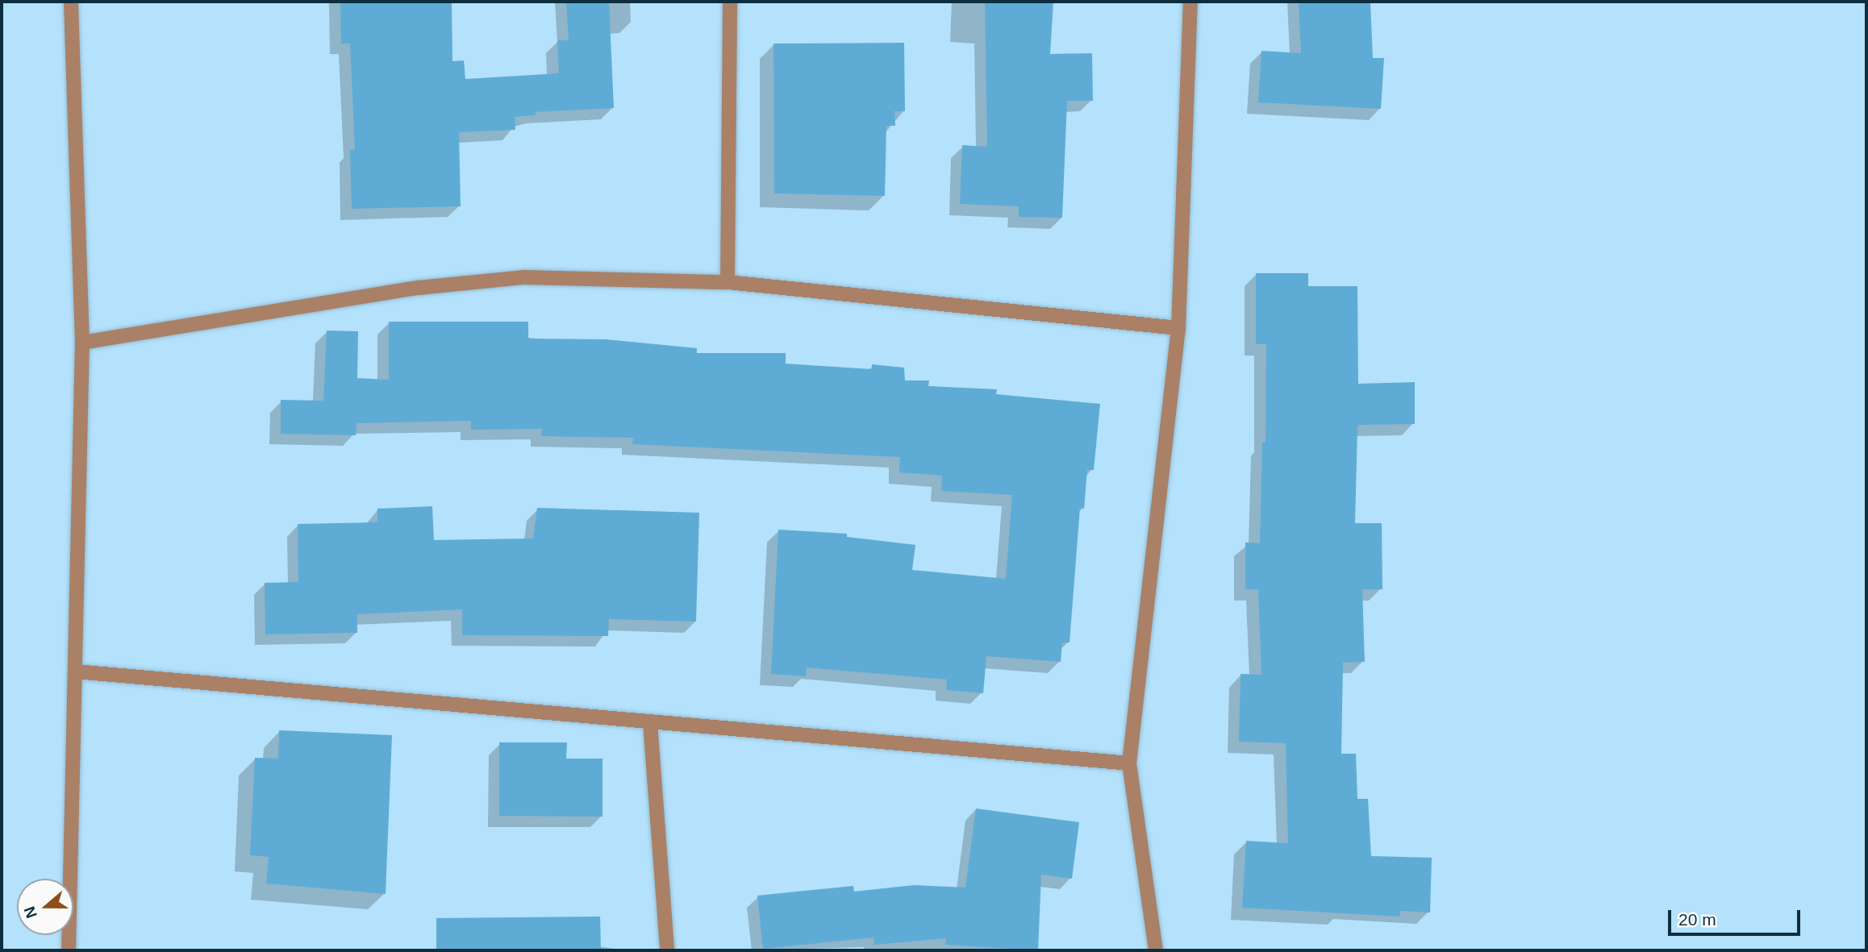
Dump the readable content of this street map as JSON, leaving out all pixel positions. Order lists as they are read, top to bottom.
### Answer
{
  "scale_bar": "20 m",
  "north": "left"
}
